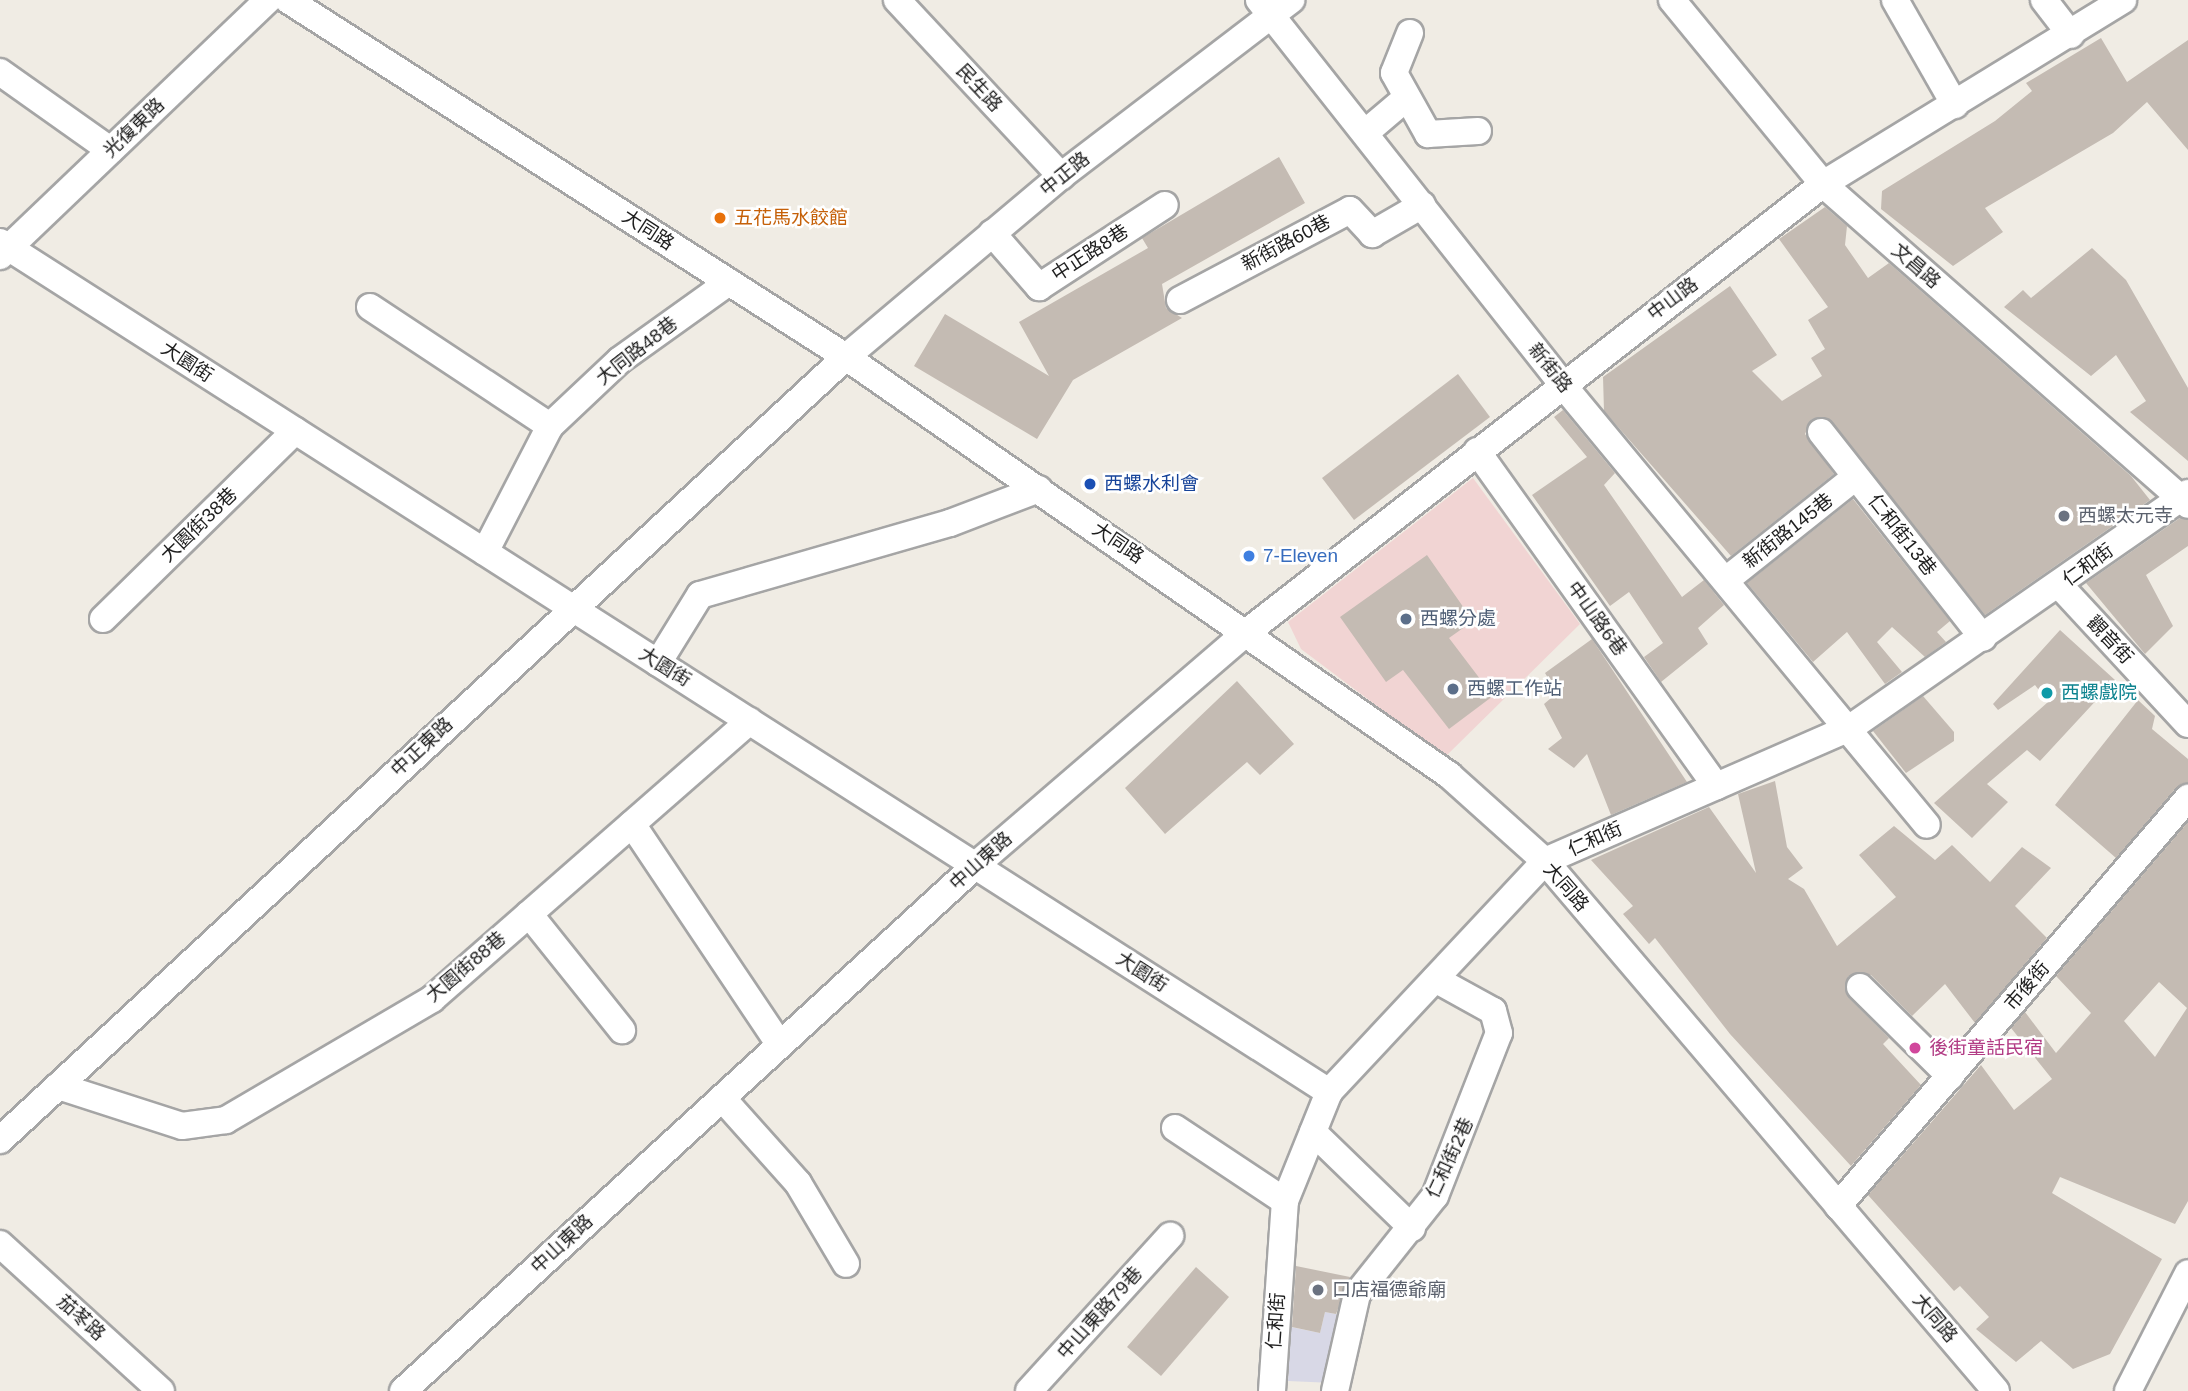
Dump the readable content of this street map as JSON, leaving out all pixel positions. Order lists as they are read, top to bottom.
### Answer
{
  "streets": {
    "street": [
      "民生路",
      "光復東路",
      "中正路",
      "大同路",
      "新街路60巷",
      "中正路8巷",
      "文昌路",
      "中山路",
      "大同路48巷",
      "大園街",
      "新街路",
      "大園街38巷",
      "新街路145巷",
      "仁和街13巷",
      "仁和街",
      "中山路6巷",
      "觀音街",
      "中正東路",
      "中山東路",
      "大園街88巷",
      "市後街",
      "仁和街2巷",
      "中山東路79巷",
      "茄苳路"
    ]
  },
  "crossings": [
    ["民生路", "中正路"],
    ["光復東路", "大園街"],
    ["中正路", "大同路"],
    ["中正路", "中正路8巷"],
    ["中正路", "新街路"],
    ["中正路", "中正東路"],
    ["大同路", "中山路"],
    ["大同路", "大同路48巷"],
    ["大同路", "仁和街"],
    ["大同路", "中正東路"],
    ["大同路", "中山東路"],
    ["大同路", "市後街"],
    ["新街路60巷", "新街路"],
    ["文昌路", "中山路"],
    ["文昌路", "仁和街"],
    ["中山路", "新街路"],
    ["中山路", "中山路6巷"],
    ["中山路", "中山東路"],
    ["大同路48巷", "大園街"],
    ["大園街", "大園街38巷"],
    ["大園街", "仁和街"],
    ["大園街", "中正東路"],
    ["大園街", "中山東路"],
    ["大園街", "大園街88巷"],
    ["新街路", "新街路145巷"],
    ["新街路", "仁和街"],
    ["仁和街13巷", "仁和街"],
    ["仁和街", "中山路6巷"],
    ["仁和街", "觀音街"],
    ["仁和街", "仁和街2巷"],
    ["中正東路", "大園街88巷"]
  ],
  "places": [
    "五花馬水餃館",
    "西螺水利會",
    "西螺太元寺",
    "7-Eleven",
    "西螺分處",
    "西螺工作站",
    "西螺戲院",
    "後街童話民宿",
    "口店福德爺廟"
  ]
}
